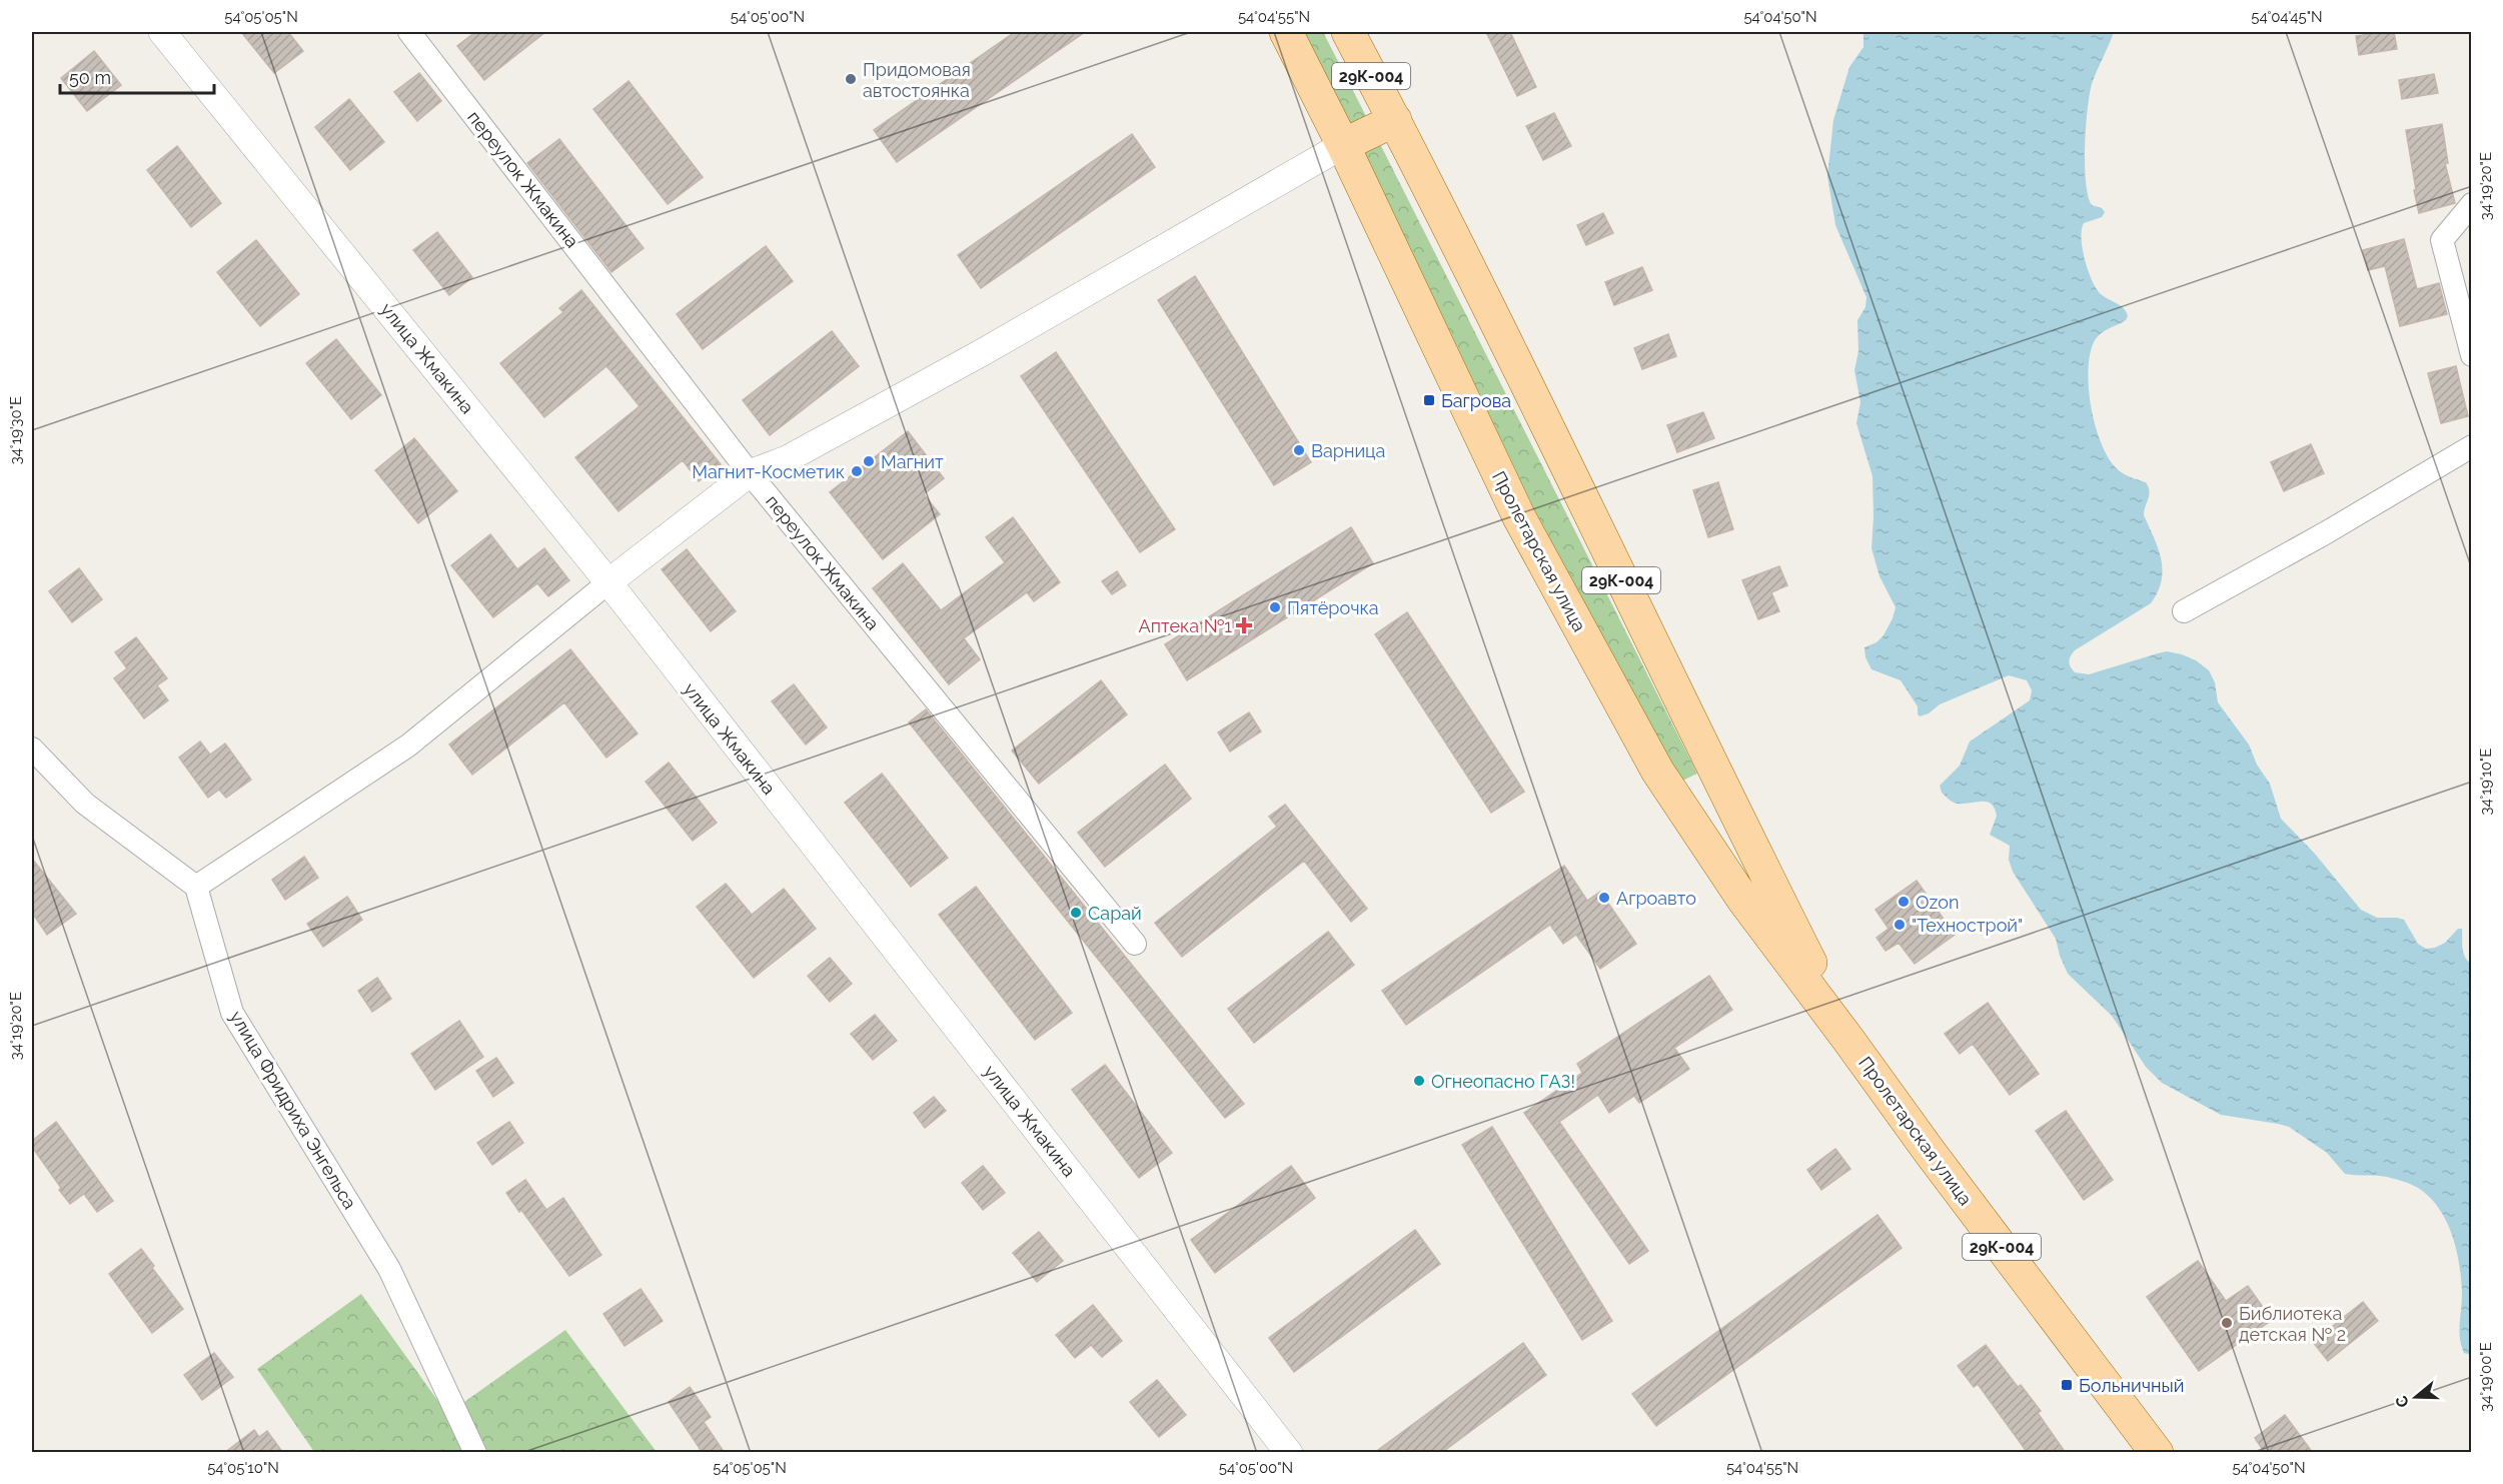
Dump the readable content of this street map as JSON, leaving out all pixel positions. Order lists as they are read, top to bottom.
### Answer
{
  "streets": {
    "main road": ["29К-004", "Пролетарская улица"],
    "street": ["переулок Жмакина", "улица Жмакина", "улица Фридриха Энгельса"]
  },
  "places": {
    "other": [
      "Придомовая автостоянка",
      "Варница",
      "Магнит",
      "Магнит-Косметик",
      "Пятёрочка",
      "Агроавто",
      "Ozon",
      "Сарай",
      "\"Технострой\"",
      "Огнеопасно ГАЗ!",
      "Библиотека детская № 2"
    ],
    "transit": ["Багрова", "Больничный"],
    "health": ["Аптека №1"]
  },
  "scale_bar": "50 m",
  "north": "left",
  "coordinates": [
    "54°05'05\"N",
    "54°05'00\"N",
    "54°04'55\"N",
    "54°04'50\"N",
    "54°04'45\"N",
    "34°19'20\"E",
    "34°19'30\"E",
    "34°19'10\"E",
    "34°19'00\"E",
    "54°05'10\"N"
  ]
}
